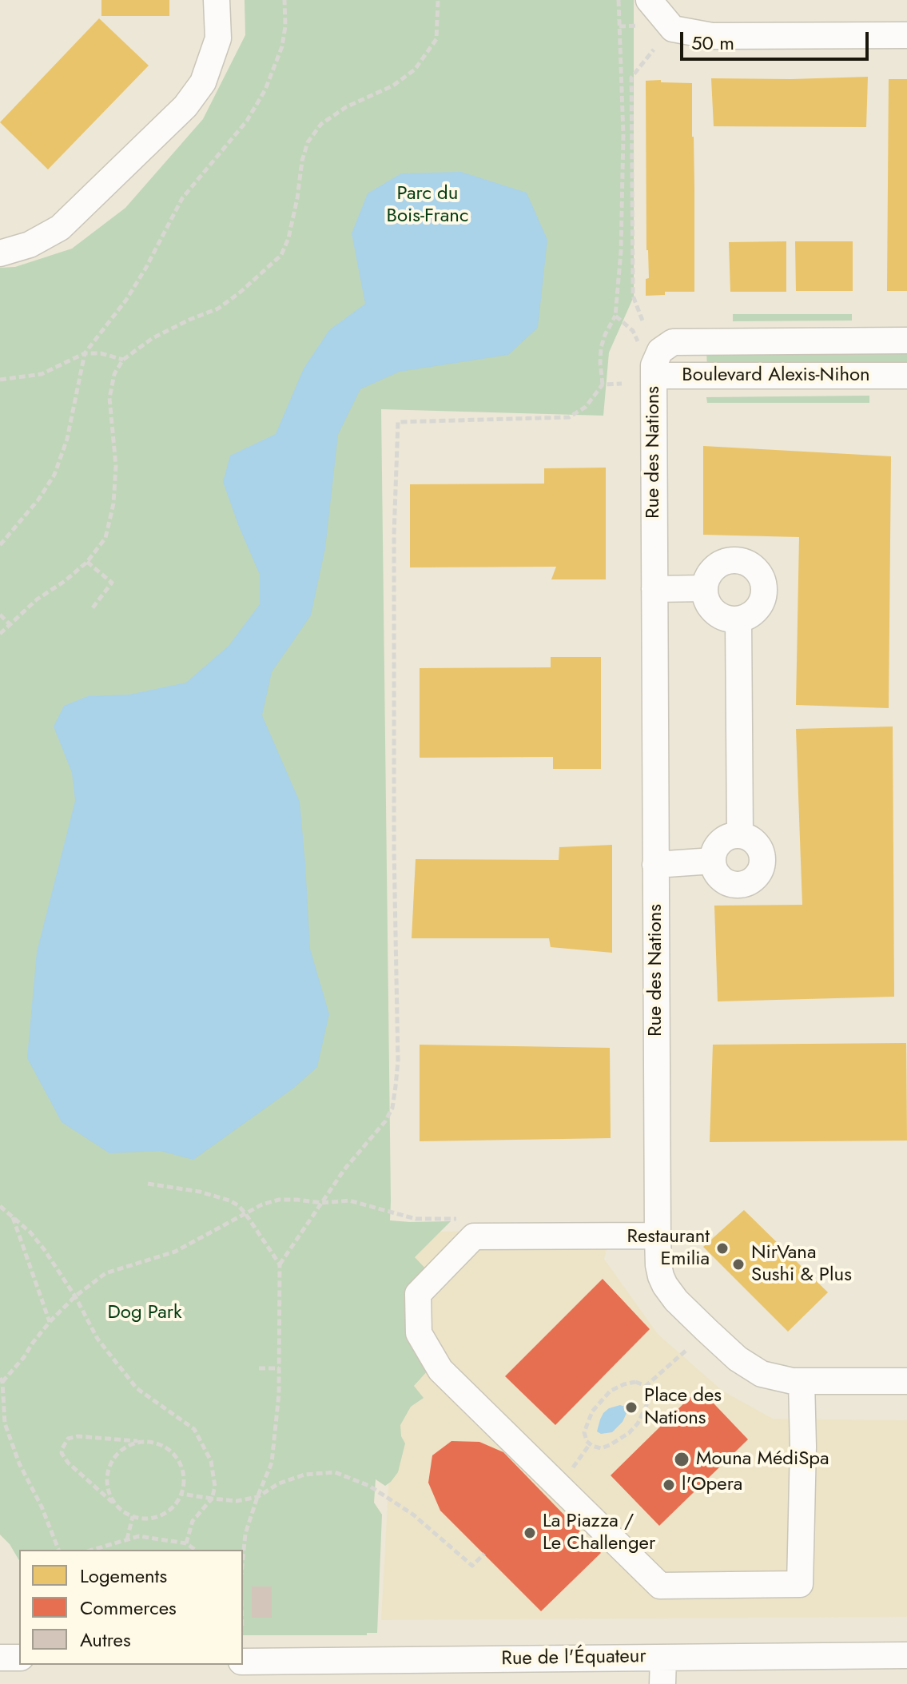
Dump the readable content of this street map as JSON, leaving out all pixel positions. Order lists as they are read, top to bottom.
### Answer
{
  "streets": {
    "street": ["Boulevard Alexis-Nihon", "Rue des Nations", "Rue de l'Équateur"]
  },
  "crossings": [
    ["Boulevard Alexis-Nihon", "Rue des Nations"]
  ],
  "parks": ["Parc du Bois-Franc", "Dog Park"],
  "places": [
    "Restaurant Emilia",
    "NirVana Sushi & Plus",
    "Place des Nations",
    "Mouna MédiSpa",
    "l'Opera",
    "La Piazza / Le Challenger"
  ],
  "legend": ["Logements", "Commerces", "Autres"],
  "scale_bar": "50 m"
}
